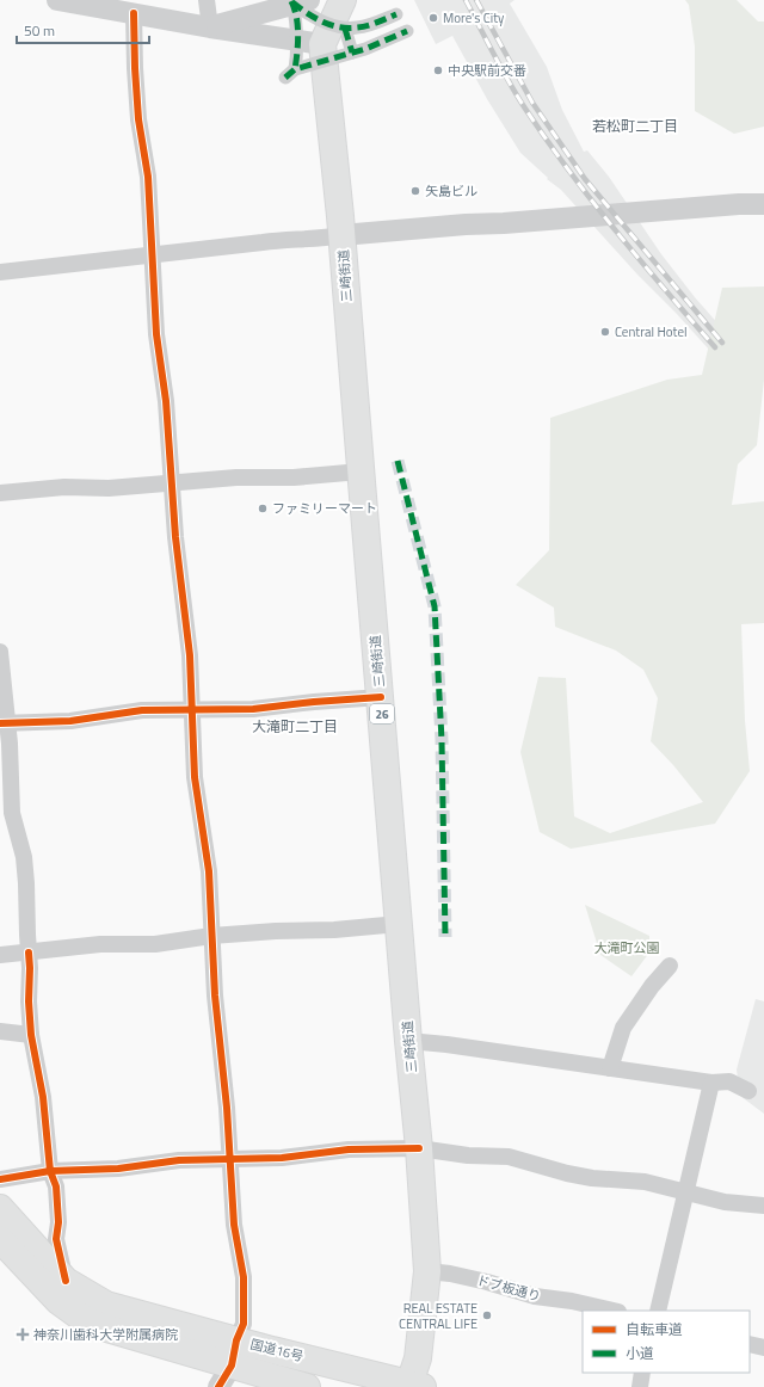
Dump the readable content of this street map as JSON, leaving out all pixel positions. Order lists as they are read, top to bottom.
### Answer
{
  "streets": {
    "main road": ["三崎街道", "26", "国道16号"],
    "street": ["ドブ板通り"]
  },
  "crossings": [
    ["三崎街道", "ドブ板通り"],
    ["三崎街道", "国道16号"]
  ],
  "districts": ["若松町二丁目", "大滝町二丁目"],
  "parks": ["大滝町公園"],
  "places": {
    "other": [
      "More's City",
      "中央駅前交番",
      "矢島ビル",
      "Central Hotel",
      "ファミリーマート",
      "REAL ESTATE CENTRAL LIFE"
    ],
    "health": ["神奈川歯科大学附属病院"]
  },
  "legend": ["自転車道", "小道"],
  "scale_bar": "50 m"
}
